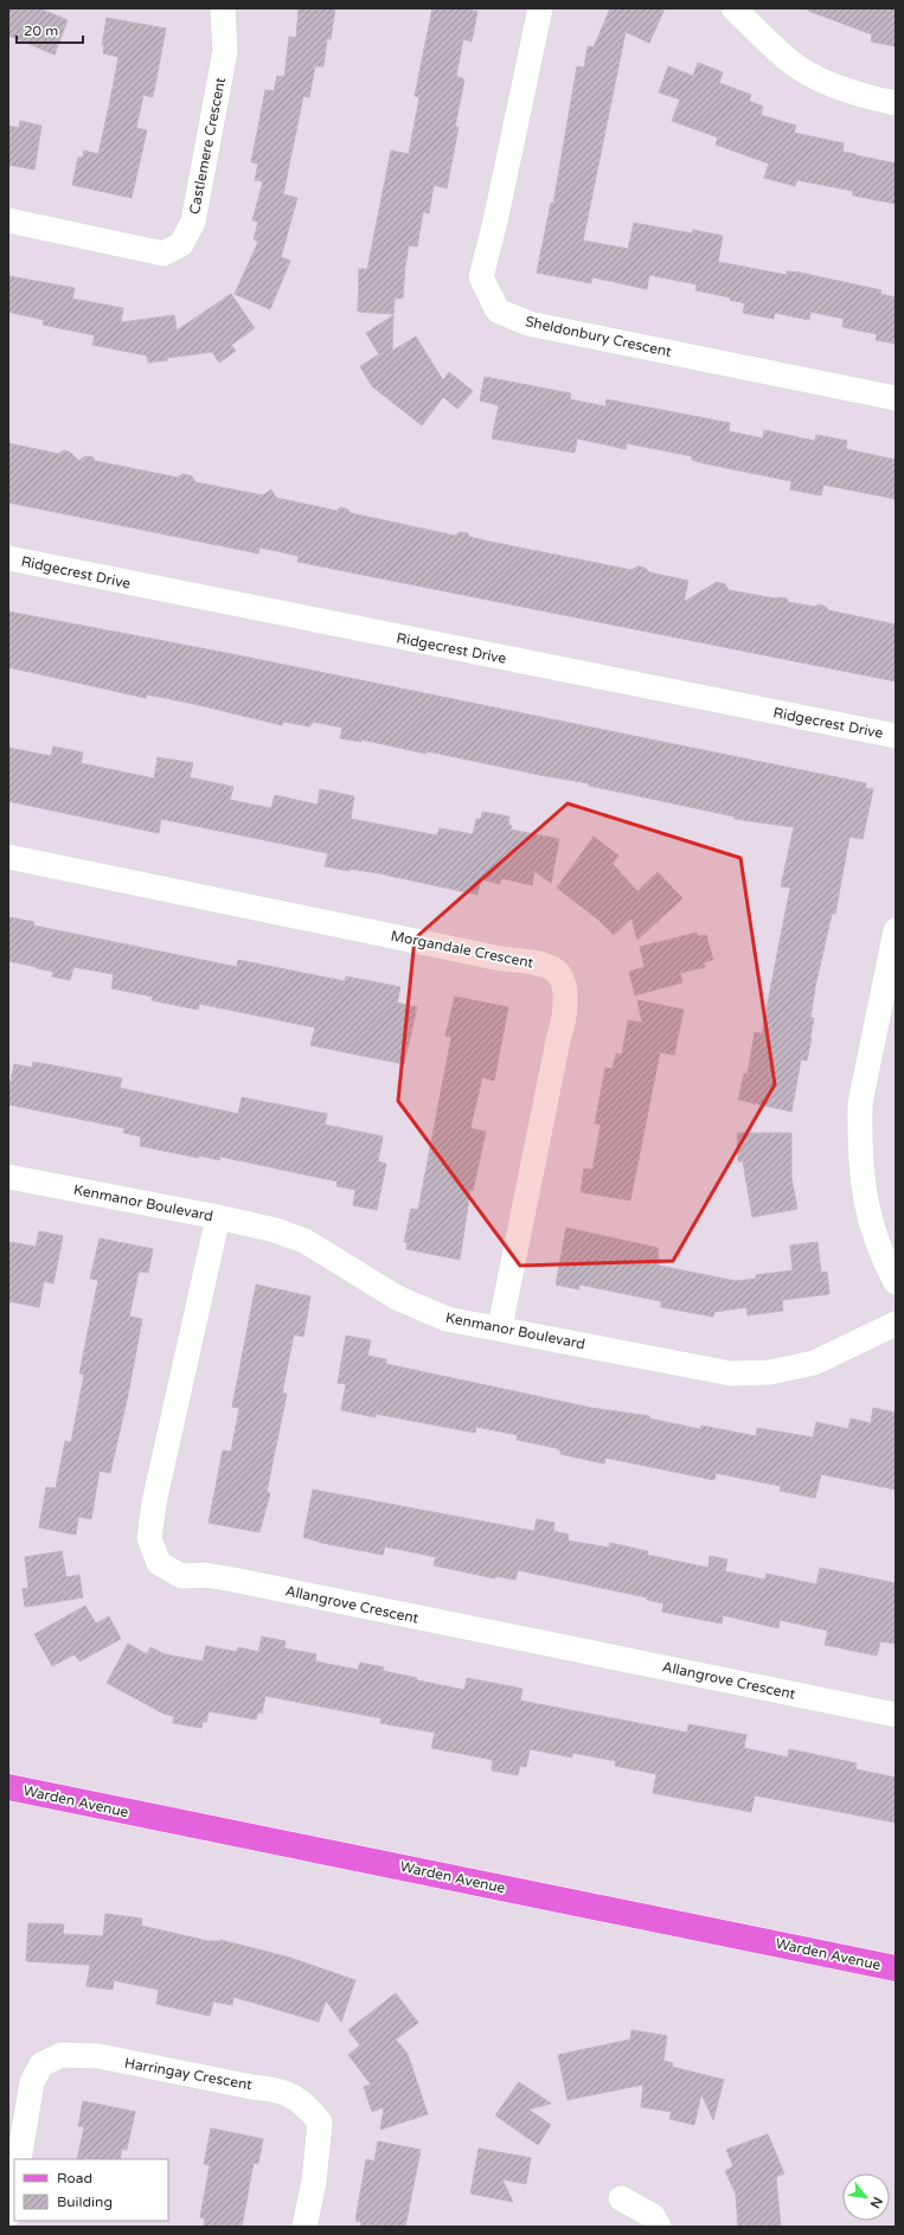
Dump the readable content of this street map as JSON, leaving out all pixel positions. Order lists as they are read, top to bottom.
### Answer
{
  "streets": {
    "main road": ["Warden Avenue"],
    "street": [
      "Castlemere Crescent",
      "Sheldonbury Crescent",
      "Ridgecrest Drive",
      "Morgandale Crescent",
      "Kenmanor Boulevard",
      "Allangrove Crescent",
      "Harringay Crescent"
    ]
  },
  "crossings": [
    ["Morgandale Crescent", "Kenmanor Boulevard"],
    ["Kenmanor Boulevard", "Allangrove Crescent"]
  ],
  "legend": ["Road", "Building"],
  "scale_bar": "20 m",
  "north": "bottom right"
}
